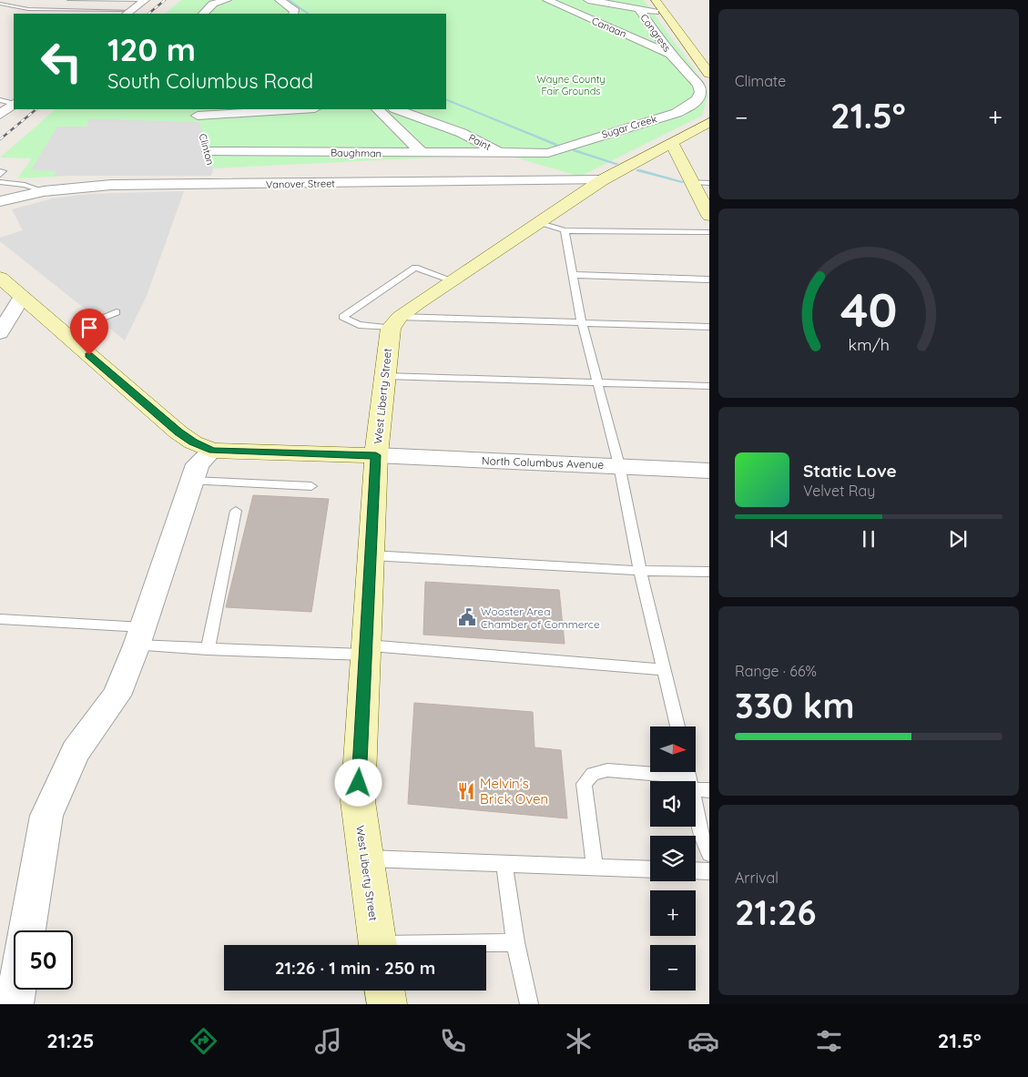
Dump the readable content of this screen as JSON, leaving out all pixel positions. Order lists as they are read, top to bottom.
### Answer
{
  "streets": {
    "main road": ["West Liberty Street"],
    "street": [
      "Canaan",
      "Congress",
      "Sugar Creek",
      "Paint",
      "Clinton",
      "Baughman",
      "Vanover Street",
      "North Columbus Avenue"
    ]
  },
  "crossings": [
    ["Canaan", "Congress"],
    ["Canaan", "Sugar Creek"],
    ["Congress", "Sugar Creek"],
    ["Sugar Creek", "Paint"],
    ["Sugar Creek", "Baughman"],
    ["Paint", "Baughman"],
    ["Paint", "Vanover Street"],
    ["Clinton", "Baughman"],
    ["Clinton", "Vanover Street"],
    ["Baughman", "Vanover Street"],
    ["West Liberty Street", "North Columbus Avenue"]
  ],
  "parks": ["Wayne County Fair Grounds"],
  "places": {
    "public building": ["Wooster Area Chamber of Commerce"],
    "restaurant": ["Melvin's Brick Oven"]
  },
  "north": "right",
  "page": {
    "tile": [
      "Climate",
      ["Range · 66%", "330 km"],
      ["Arrival", "21:26"]
    ],
    "turn": ["120 m", "South Columbus Road"],
    "heat": ["−", "21.5°", "+"],
    "song": ["Static Love", "Velvet Ray"],
    "map_buttons": ["+", "−"],
    "limit": "50",
    "trip": "21:26 · 1 min · 250 m",
    "tabs": ["21:25", "21.5°"],
    "gauge": ["40", "km/h"]
  }
}
